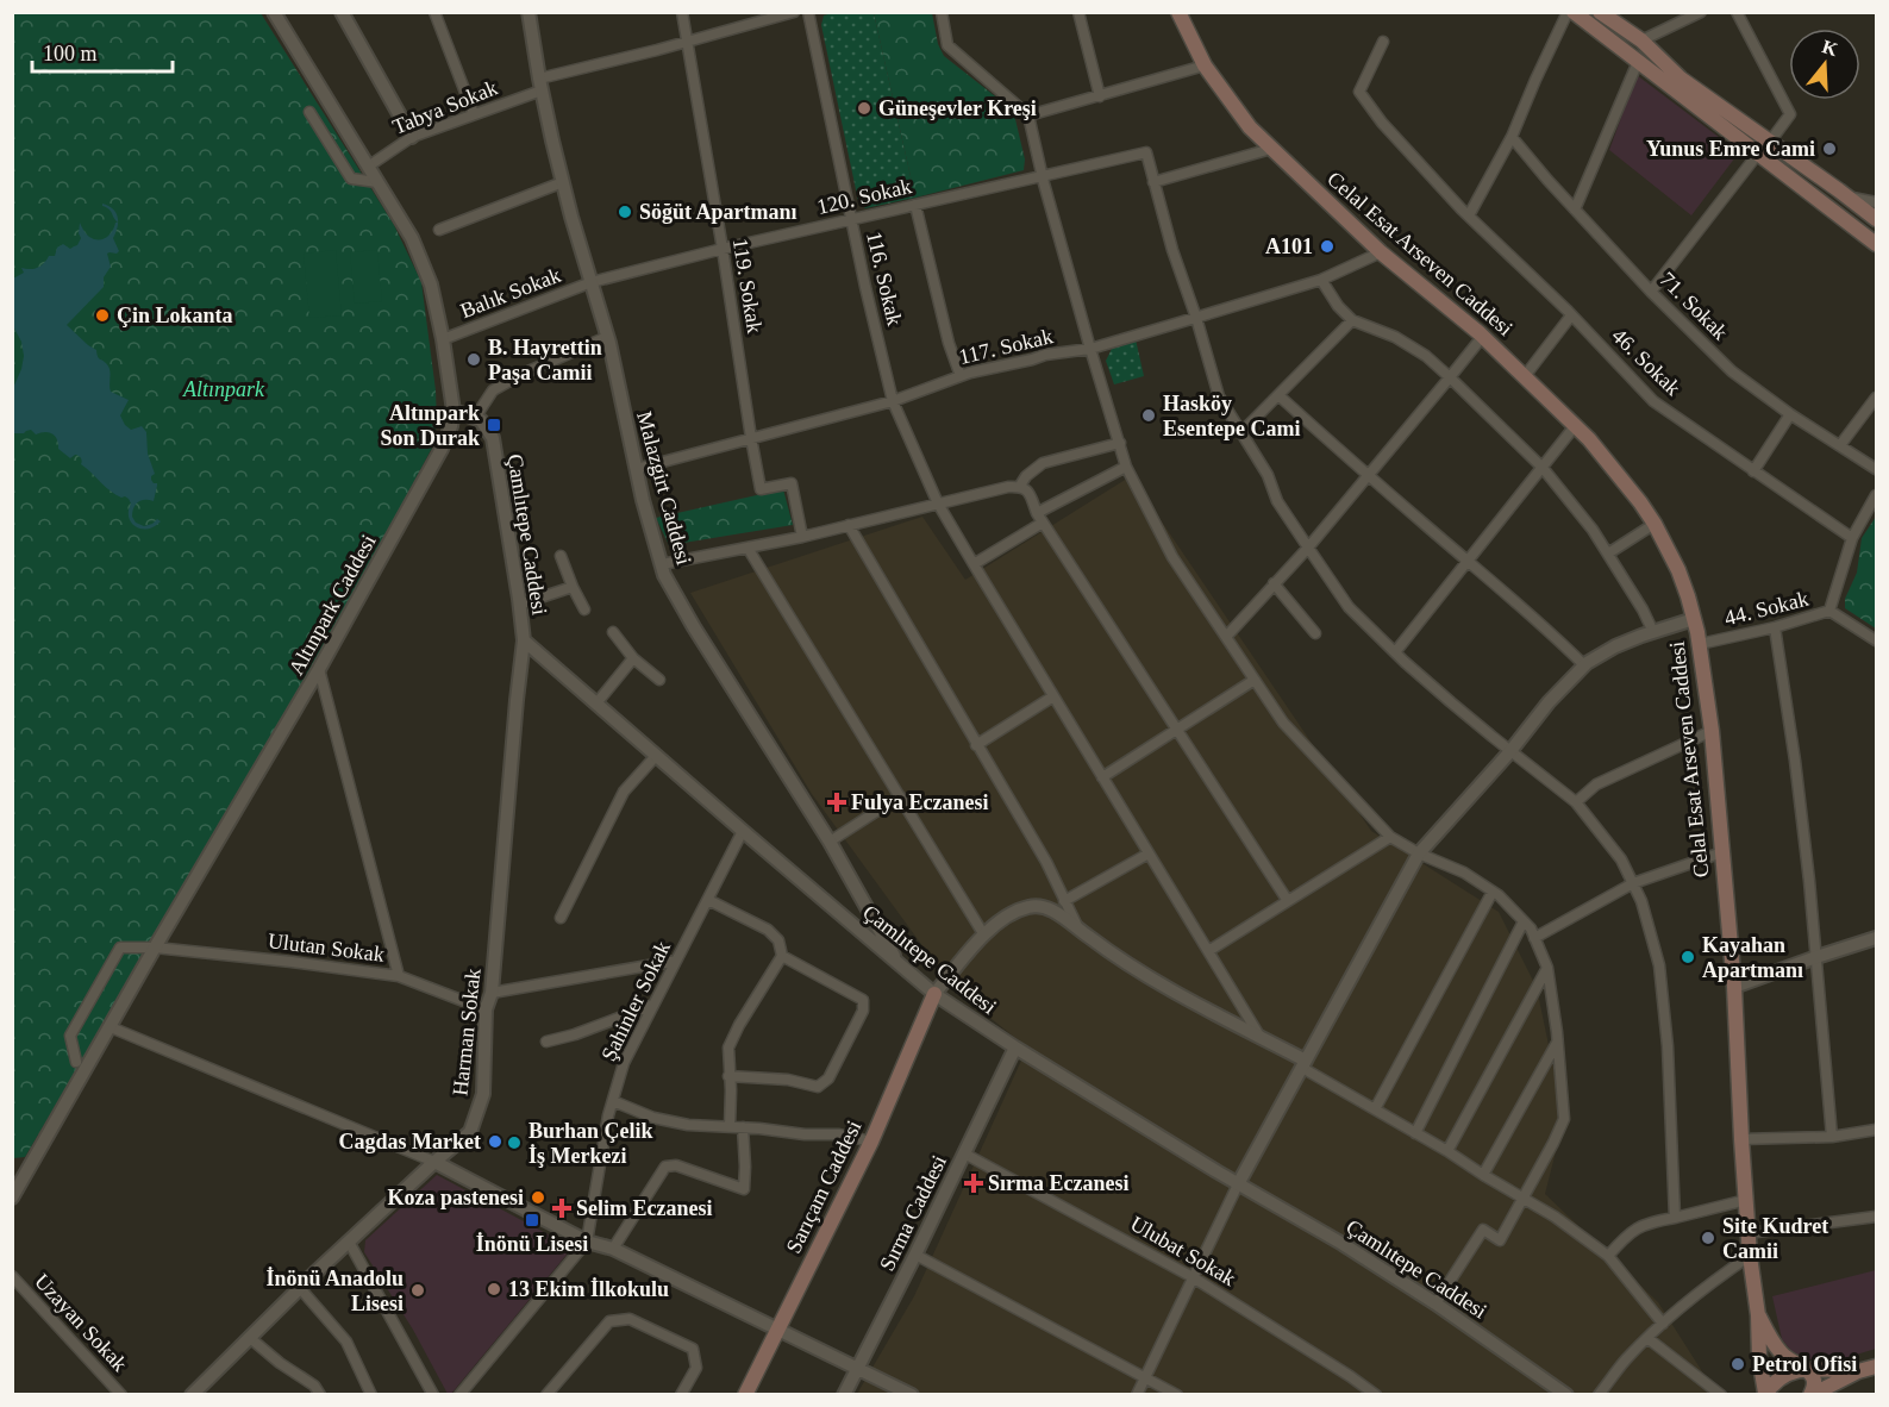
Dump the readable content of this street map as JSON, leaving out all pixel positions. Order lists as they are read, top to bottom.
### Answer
{
  "streets": {
    "main road": ["Celal Esat Arseven Caddesi", "Sarıçam Caddesi"],
    "street": [
      "Tabya Sokak",
      "120. Sokak",
      "116. Sokak",
      "119. Sokak",
      "Balık Sokak",
      "71. Sokak",
      "117. Sokak",
      "46. Sokak",
      "Malazgirt Caddesi",
      "Çamlıtepe Caddesi",
      "Altınpark Caddesi",
      "44. Sokak",
      "Ulutan Sokak",
      "Şahinler Sokak",
      "Harman Sokak",
      "Sırma Caddesi",
      "Ulubat Sokak",
      "Uzayan Sokak"
    ]
  },
  "crossings": [
    ["Tabya Sokak", "119. Sokak"],
    ["Tabya Sokak", "Malazgirt Caddesi"],
    ["Tabya Sokak", "Altınpark Caddesi"],
    ["120. Sokak", "116. Sokak"],
    ["120. Sokak", "119. Sokak"],
    ["120. Sokak", "Balık Sokak"],
    ["120. Sokak", "Malazgirt Caddesi"],
    ["Celal Esat Arseven Caddesi", "117. Sokak"],
    ["Celal Esat Arseven Caddesi", "44. Sokak"],
    ["116. Sokak", "117. Sokak"],
    ["119. Sokak", "117. Sokak"],
    ["Balık Sokak", "Malazgirt Caddesi"],
    ["Balık Sokak", "Altınpark Caddesi"],
    ["117. Sokak", "Malazgirt Caddesi"],
    ["Malazgirt Caddesi", "Çamlıtepe Caddesi"],
    ["Çamlıtepe Caddesi", "Şahinler Sokak"],
    ["Çamlıtepe Caddesi", "Harman Sokak"],
    ["Çamlıtepe Caddesi", "Sarıçam Caddesi"],
    ["Çamlıtepe Caddesi", "Sırma Caddesi"],
    ["Altınpark Caddesi", "Ulutan Sokak"],
    ["Ulutan Sokak", "Harman Sokak"],
    ["Sırma Caddesi", "Ulubat Sokak"]
  ],
  "parks": ["Altınpark"],
  "places": {
    "other": [
      "Güneşevler Kreşi",
      "Yunus Emre Cami",
      "Söğüt Apartmanı",
      "A101",
      "Çin Lokanta",
      "B. Hayrettin Paşa Camii",
      "Hasköy Esentepe Cami",
      "Kayahan Apartmanı",
      "Cagdas Market",
      "Burhan Çelik İş Merkezi",
      "Koza pastenesi",
      "Site Kudret Camii",
      "13 Ekim İlkokulu",
      "İnönü Anadolu Lisesi",
      "Petrol Ofisi"
    ],
    "transit": ["Altınpark Son Durak", "İnönü Lisesi"],
    "health": ["Fulya Eczanesi", "Sırma Eczanesi", "Selim Eczanesi"]
  },
  "scale_bar": "100 m",
  "north": "top"
}
